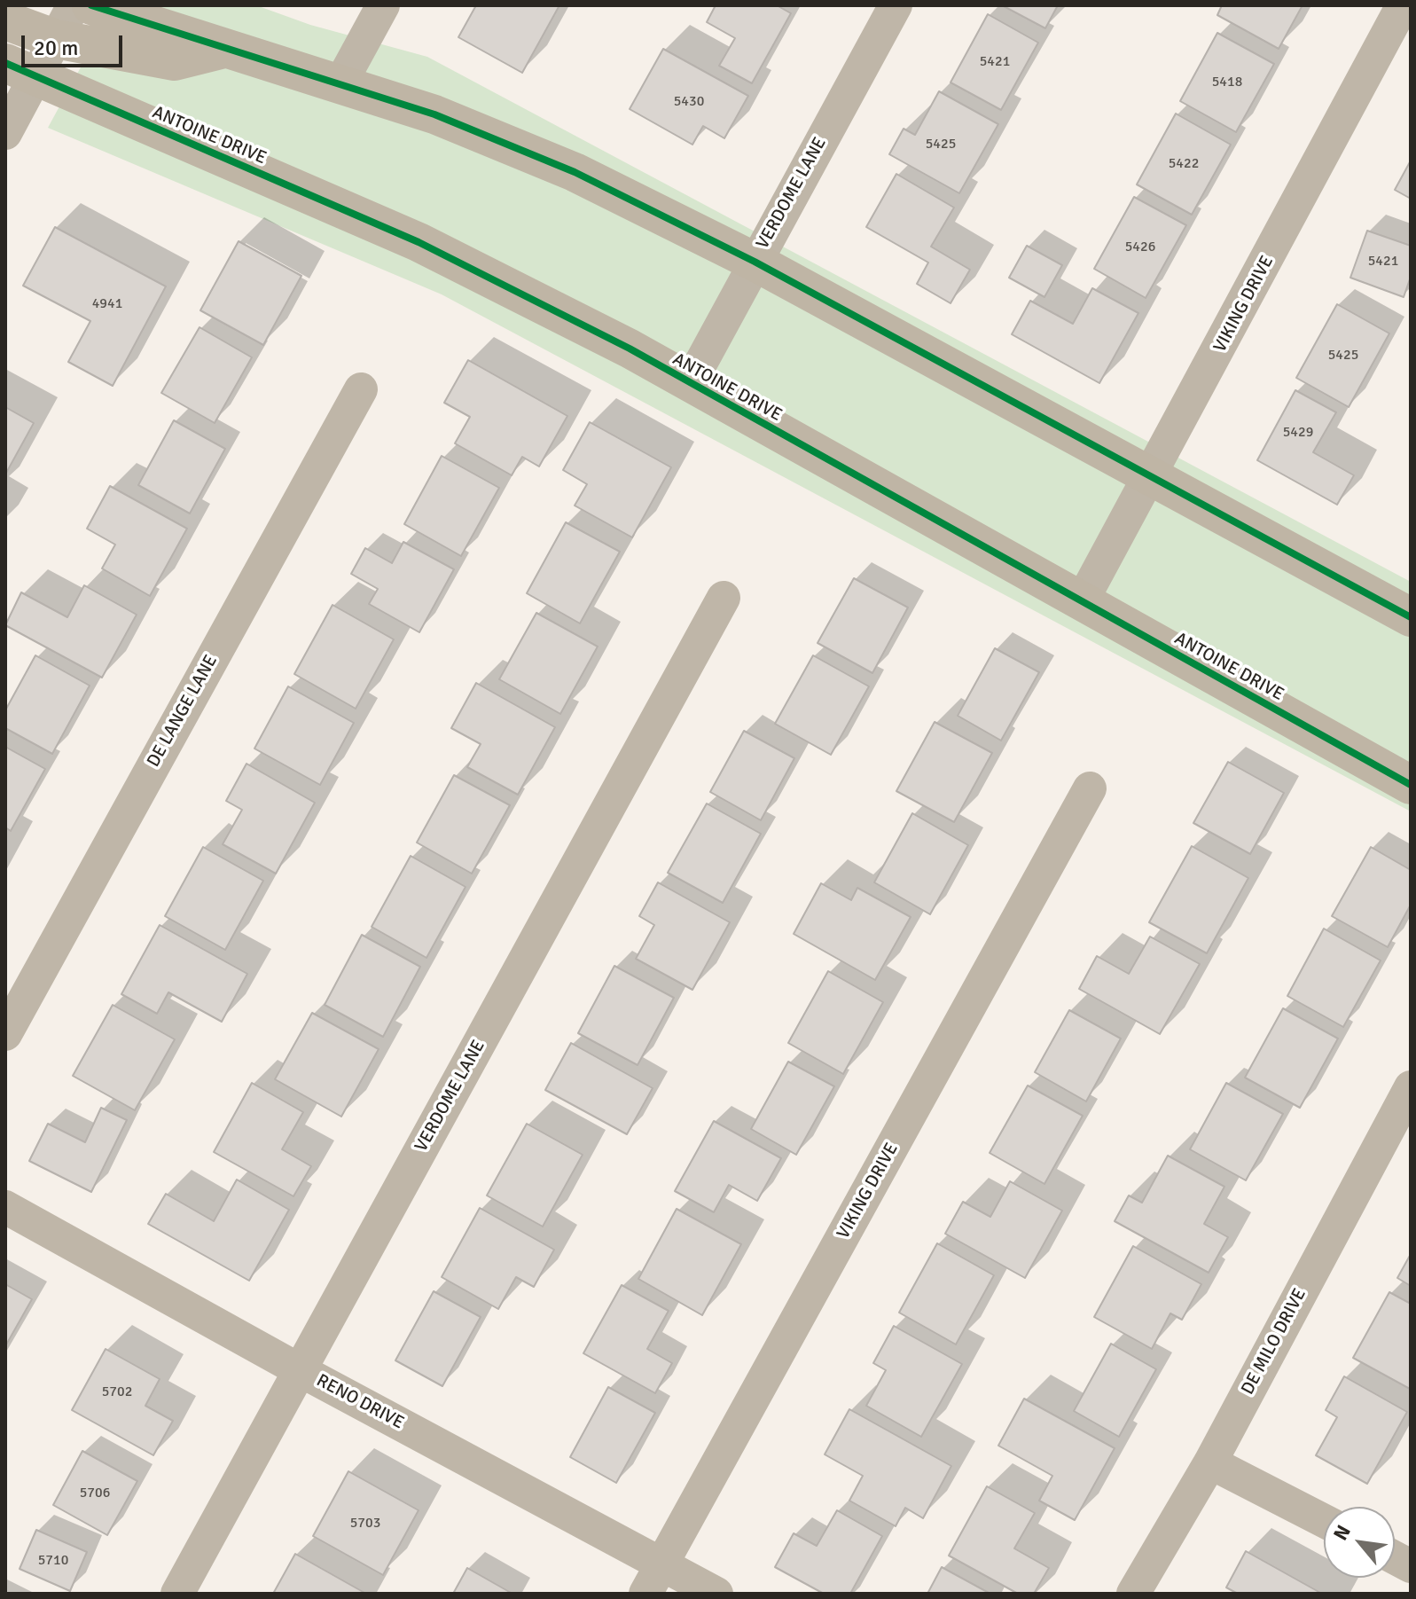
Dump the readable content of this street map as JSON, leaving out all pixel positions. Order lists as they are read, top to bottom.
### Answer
{
  "streets": {
    "main road": ["ANTOINE DRIVE"],
    "street": [
      "VERDOME LANE",
      "VIKING DRIVE",
      "DE LANGE LANE",
      "DE MILO DRIVE",
      "RENO DRIVE"
    ]
  },
  "crossings": [
    ["ANTOINE DRIVE", "VERDOME LANE"],
    ["ANTOINE DRIVE", "VIKING DRIVE"],
    ["VERDOME LANE", "RENO DRIVE"],
    ["VIKING DRIVE", "RENO DRIVE"]
  ],
  "house_numbers": [
    "5421",
    "5418",
    "5430",
    "5425",
    "5422",
    "5426",
    "5421",
    "4941",
    "5425",
    "5429",
    "5702",
    "5706",
    "5703",
    "5710"
  ],
  "scale_bar": "20 m",
  "north": "top left"
}
